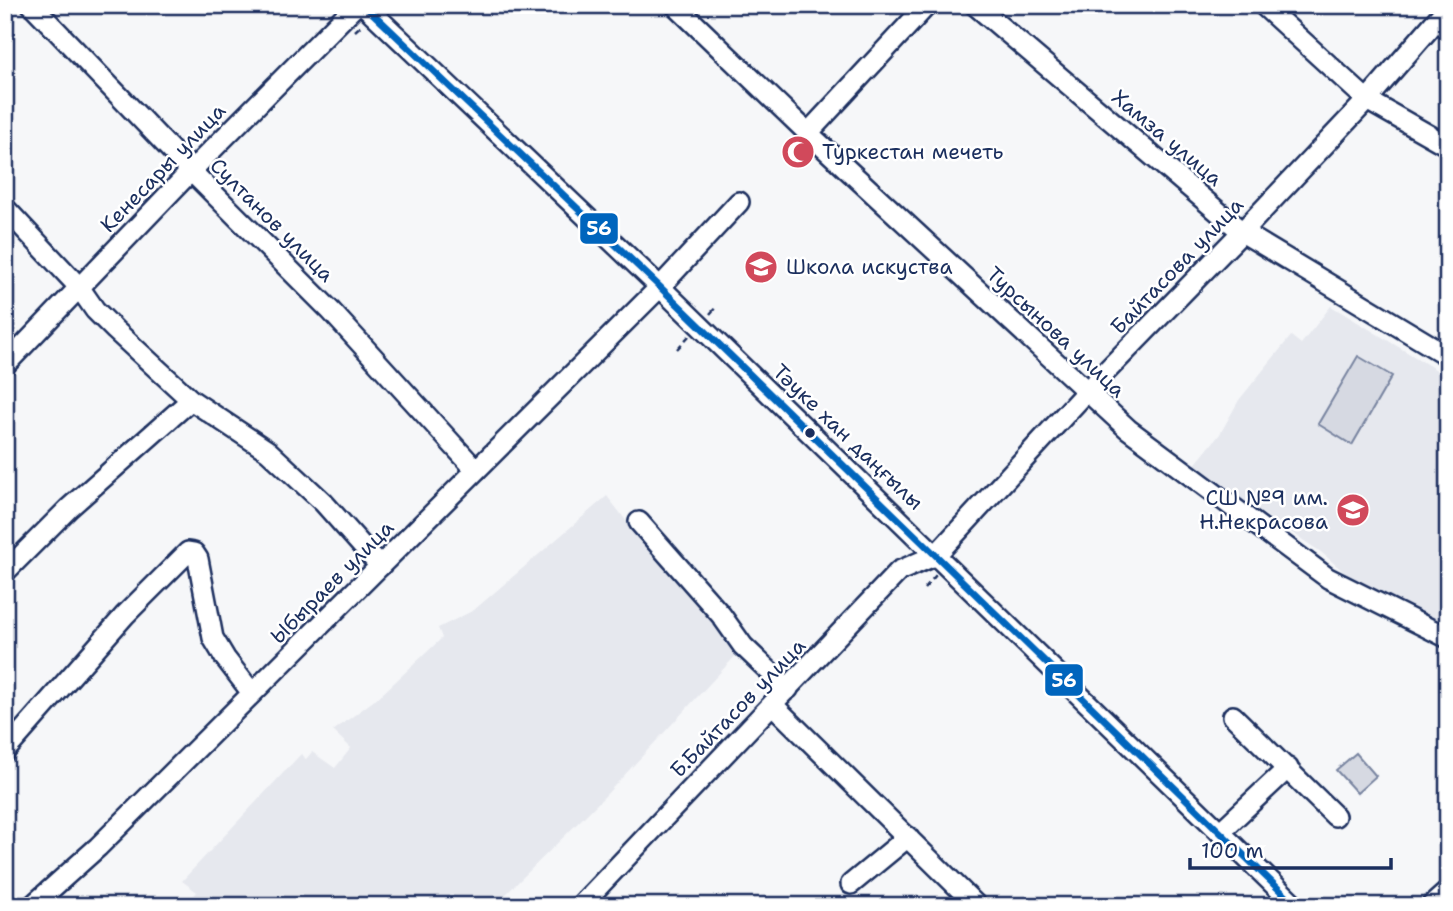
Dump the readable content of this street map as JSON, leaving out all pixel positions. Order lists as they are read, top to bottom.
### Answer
{
  "streets": {
    "street": [
      "Хамза улица",
      "Кенесары улица",
      "Султанов улица",
      "Байтасова улица",
      "Турсынова улица",
      "Тәуке хан даңғылы",
      "Ыбыраев улица",
      "Б.Байтасов улица"
    ]
  },
  "crossings": [
    ["Хамза улица", "Байтасова улица"],
    ["Кенесары улица", "Султанов улица"],
    ["Султанов улица", "Ыбыраев улица"],
    ["Байтасова улица", "Турсынова улица"],
    ["Байтасова улица", "Тәуке хан даңғылы"],
    ["Байтасова улица", "Б.Байтасов улица"],
    ["Тәуке хан даңғылы", "Ыбыраев улица"],
    ["Тәуке хан даңғылы", "Б.Байтасов улица"]
  ],
  "places": {
    "mosque": ["Туркестан мечеть"],
    "school or university": ["Школа искуства", "СШ №9 им. Н.Некрасова"]
  },
  "lines": ["transit line 56"],
  "scale_bar": "100 m"
}
